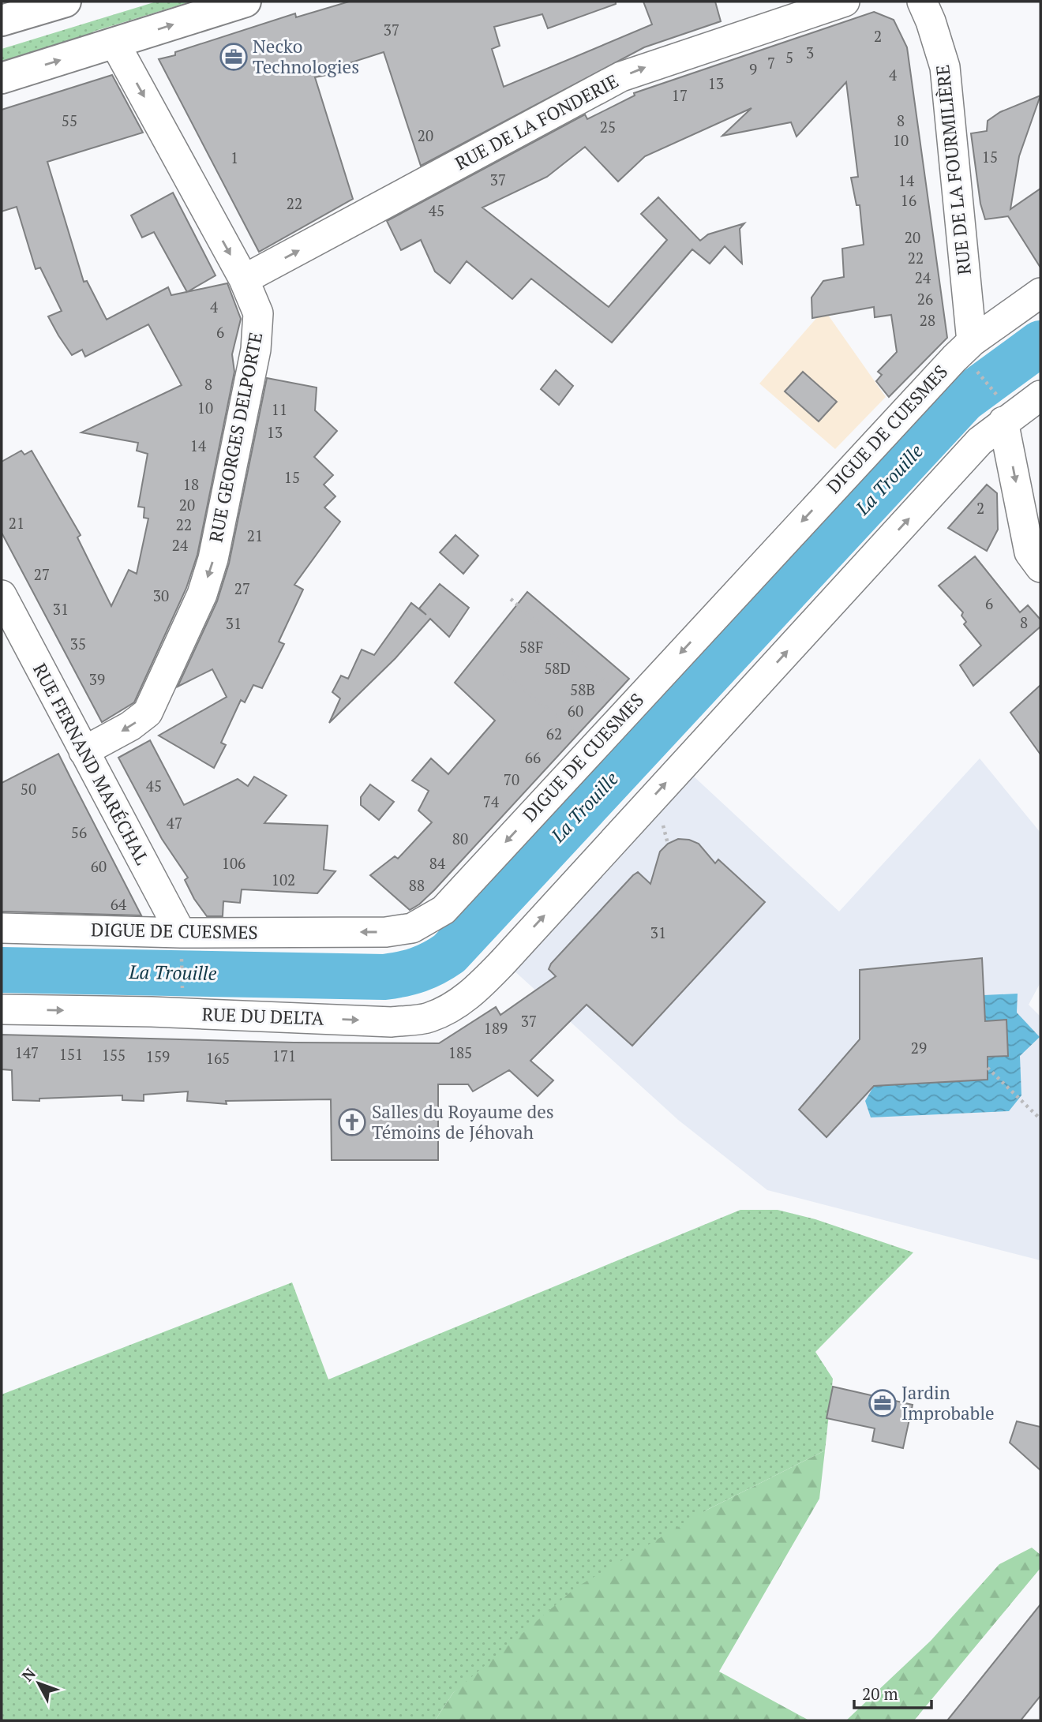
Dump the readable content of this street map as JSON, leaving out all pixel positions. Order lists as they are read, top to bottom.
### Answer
{
  "streets": {
    "street": [
      "RUE DE LA FONDERIE",
      "RUE DE LA FOURMILIÈRE",
      "DIGUE DE CUESMES",
      "RUE GEORGES DELPORTE",
      "RUE FERNAND MARÉCHAL",
      "RUE DU DELTA"
    ]
  },
  "crossings": [
    ["RUE DE LA FONDERIE", "RUE GEORGES DELPORTE"],
    ["RUE DE LA FOURMILIÈRE", "DIGUE DE CUESMES"],
    ["DIGUE DE CUESMES", "RUE FERNAND MARÉCHAL"],
    ["RUE GEORGES DELPORTE", "RUE FERNAND MARÉCHAL"]
  ],
  "one_way": [
    "RUE DE LA FONDERIE",
    "DIGUE DE CUESMES",
    "RUE GEORGES DELPORTE",
    "RUE DU DELTA"
  ],
  "water": ["La Trouille"],
  "places": {
    "office": ["Necko Technologies", "Jardin Improbable"],
    "church": ["Salles du Royaume des Témoins de Jéhovah"]
  },
  "house_numbers": [
    "37",
    "2",
    "3",
    "5",
    "7",
    "9",
    "4",
    "13",
    "17",
    "55",
    "8",
    "25",
    "20",
    "10",
    "15",
    "1",
    "37",
    "14",
    "16",
    "22",
    "45",
    "20",
    "22",
    "24",
    "26",
    "4",
    "28",
    "6",
    "8",
    "10",
    "11",
    "13",
    "14",
    "15",
    "18",
    "20",
    "2",
    "21",
    "22",
    "21",
    "24",
    "27",
    "27",
    "30",
    "6",
    "31",
    "8",
    "31",
    "35",
    "58F",
    "58D",
    "39",
    "58B",
    "60",
    "62",
    "66",
    "70",
    "45",
    "50",
    "74",
    "47",
    "56",
    "80",
    "106",
    "84",
    "60",
    "102",
    "88",
    "64",
    "31",
    "37",
    "189",
    "29",
    "147",
    "185",
    "151",
    "155",
    "171",
    "159",
    "165"
  ],
  "scale_bar": "20 m",
  "north": "top left"
}
